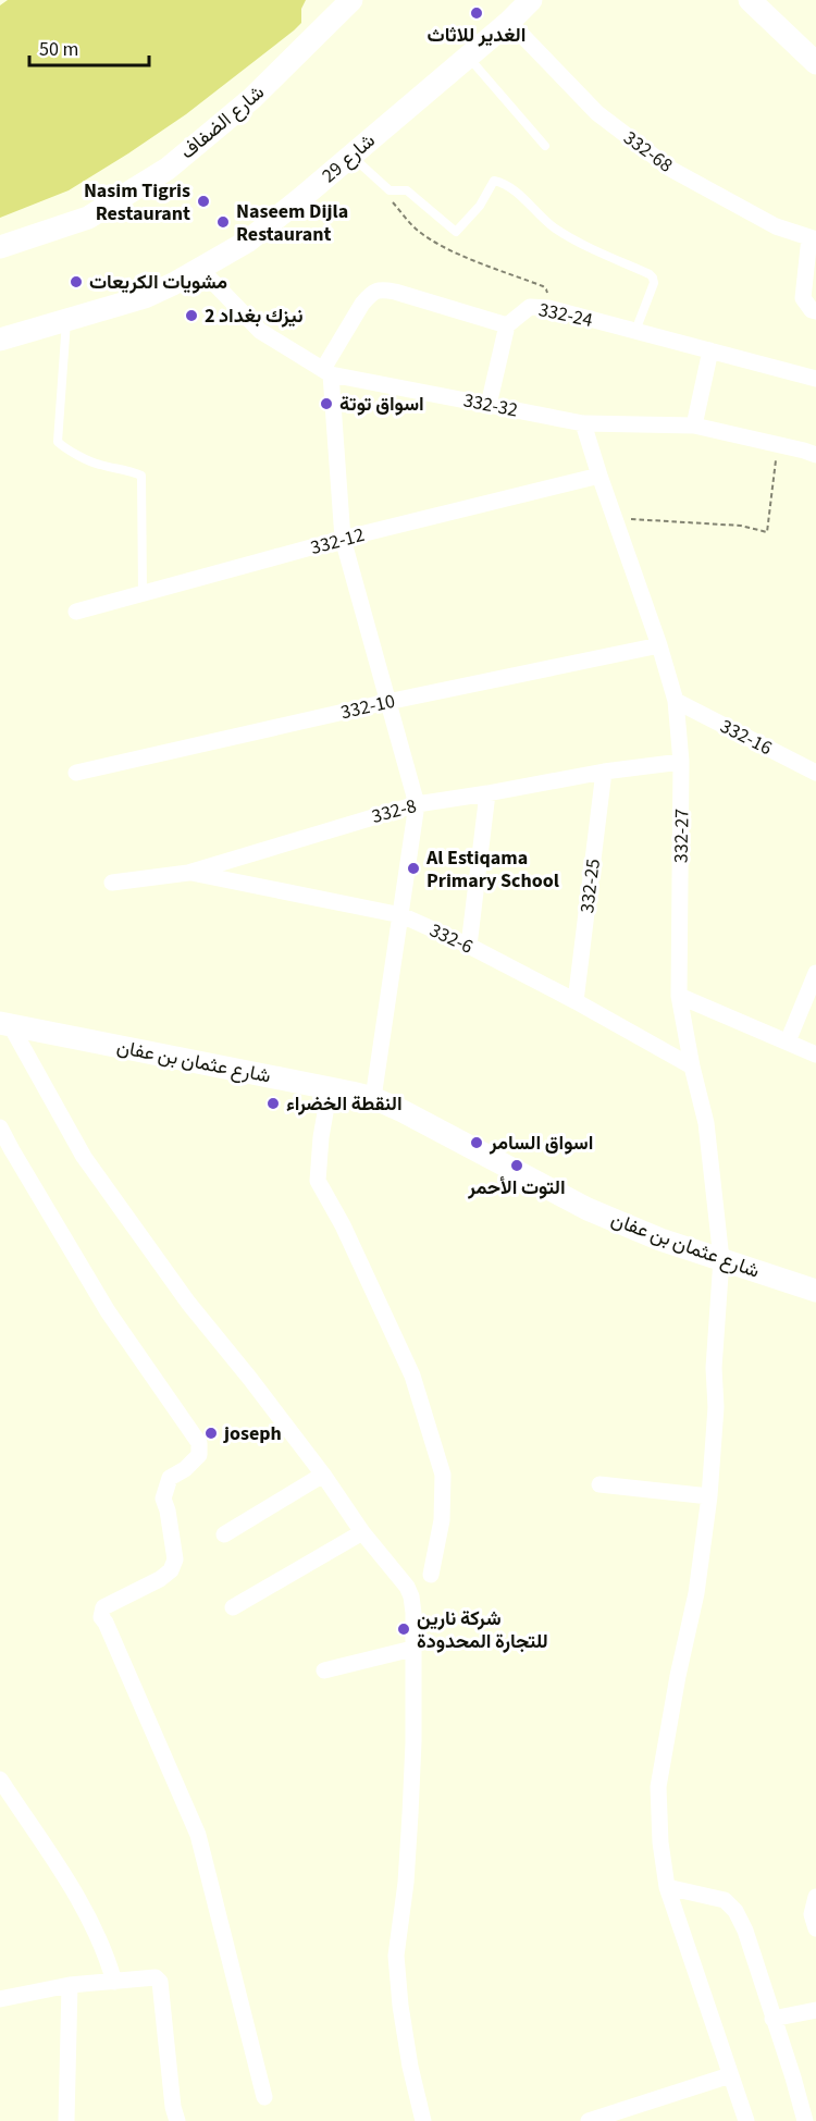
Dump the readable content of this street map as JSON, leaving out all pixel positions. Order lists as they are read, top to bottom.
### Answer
{
  "streets": {
    "street": [
      "شارع الضفاف",
      "332-68",
      "شارع 29",
      "332-24",
      "332-32",
      "332-12",
      "332-10",
      "332-16",
      "332-8",
      "332-27",
      "332-25",
      "332-6",
      "شارع عثمان بن عفان"
    ]
  },
  "crossings": [
    ["332-68", "شارع 29"],
    ["شارع 29", "332-32"],
    ["332-32", "332-27"],
    ["332-12", "332-27"],
    ["332-10", "332-27"],
    ["332-16", "332-27"],
    ["332-8", "332-27"],
    ["332-8", "332-25"],
    ["332-8", "332-6"],
    ["332-27", "332-6"],
    ["332-27", "شارع عثمان بن عفان"],
    ["332-25", "332-6"]
  ],
  "places": [
    "الغدير للاثاث",
    "Nasim Tigris Restaurant",
    "Naseem Dijla Restaurant",
    "مشويات الكريعات",
    "نيزك بغداد 2",
    "اسواق توتة",
    "Al Estiqama Primary School",
    "النقطة الخضراء",
    "اسواق السامر",
    "التوت الأحمر",
    "joseph",
    "شركة نارين للتجارة المحدودة"
  ],
  "scale_bar": "50 m"
}
